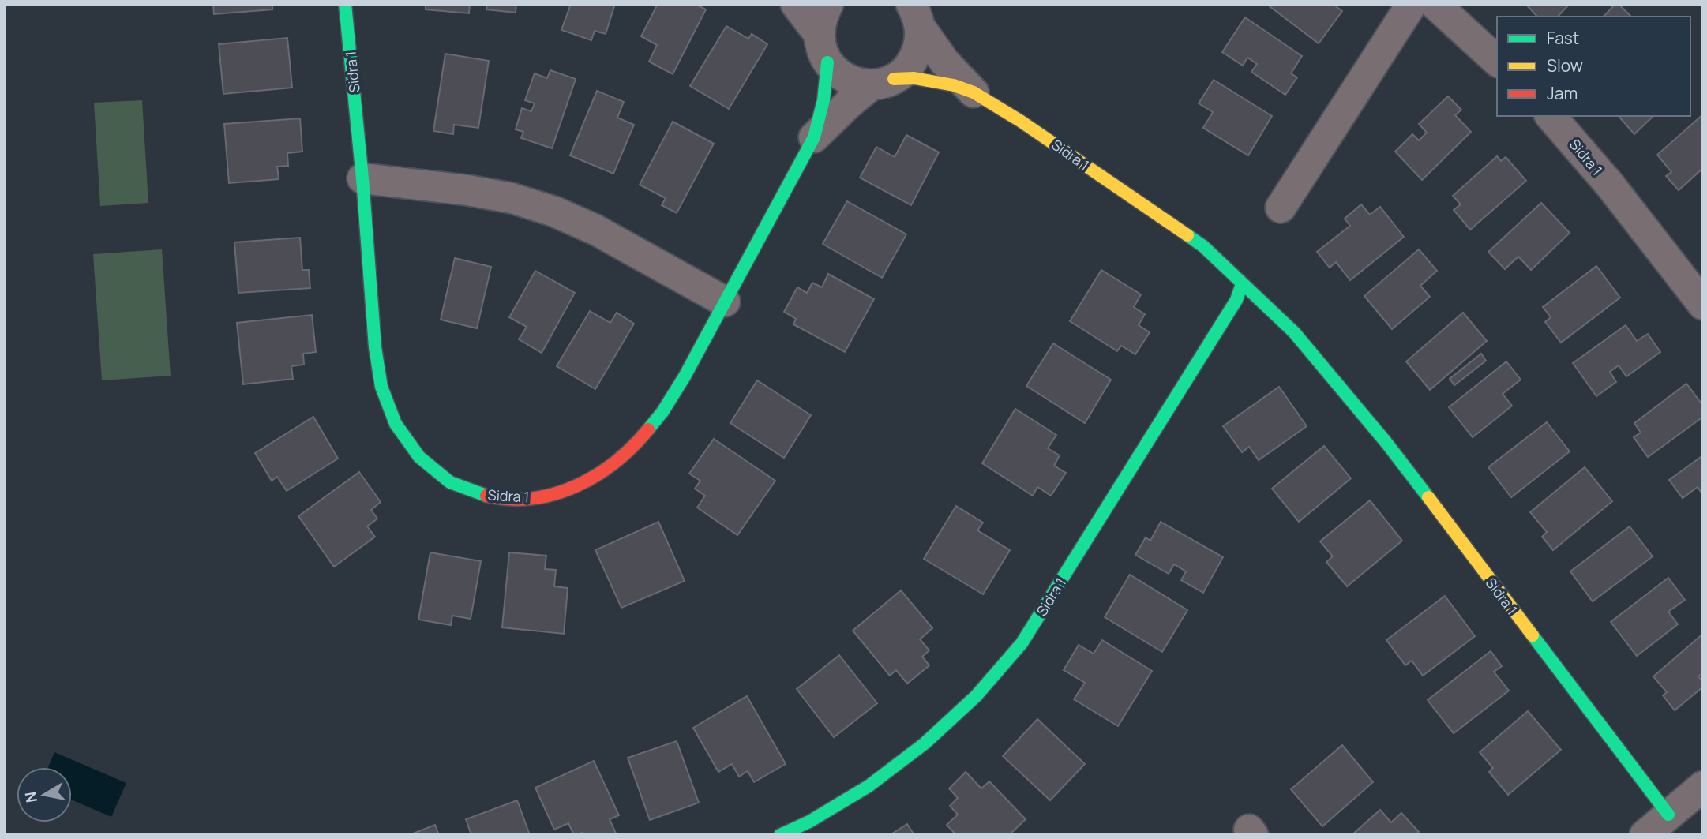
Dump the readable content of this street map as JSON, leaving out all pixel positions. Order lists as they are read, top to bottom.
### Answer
{
  "streets": {
    "street": ["Sidra 1"]
  },
  "legend": ["Fast", "Slow", "Jam"],
  "north": "left"
}
